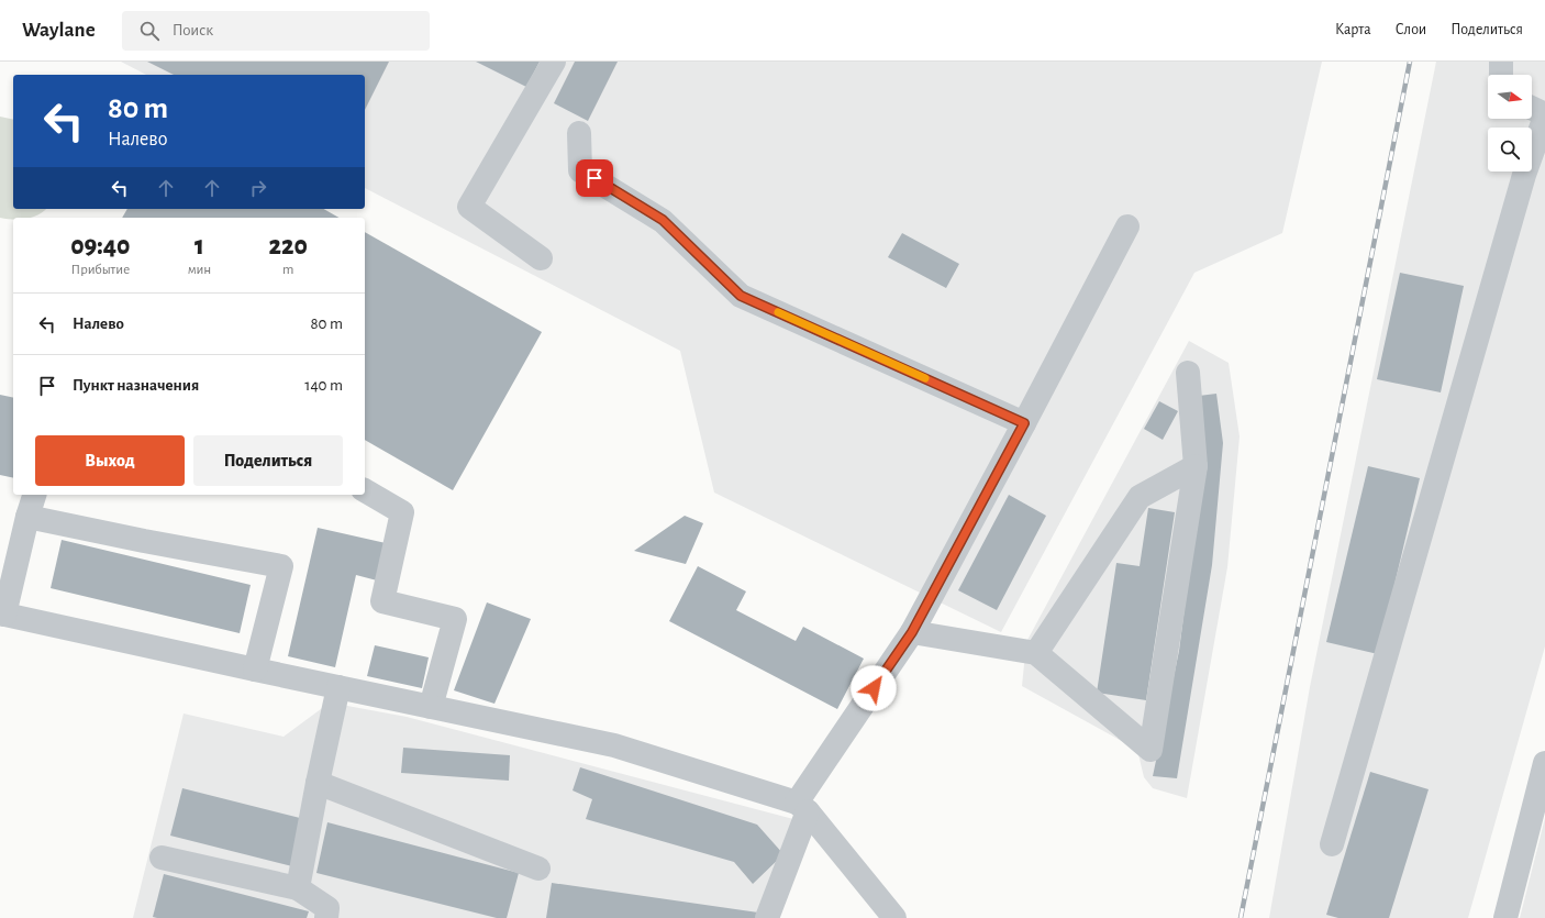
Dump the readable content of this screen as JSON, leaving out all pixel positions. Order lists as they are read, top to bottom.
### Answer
{
  "north": "right",
  "page": {
    "header": "Waylane",
    "search": "Поиск",
    "nav": ["Карта", "Слои", "Поделиться"],
    "turn": ["80 m", "Налево"],
    "eta": [
      "09:40",
      "Прибытие",
      "1",
      "мин",
      "220",
      "m"
    ],
    "list": [
      {
        "name": "Налево",
        "value": "80 m"
      },
      {
        "name": "Пункт назначения",
        "value": "140 m"
      }
    ],
    "buttons": ["Выход", "Поделиться"]
  }
}
